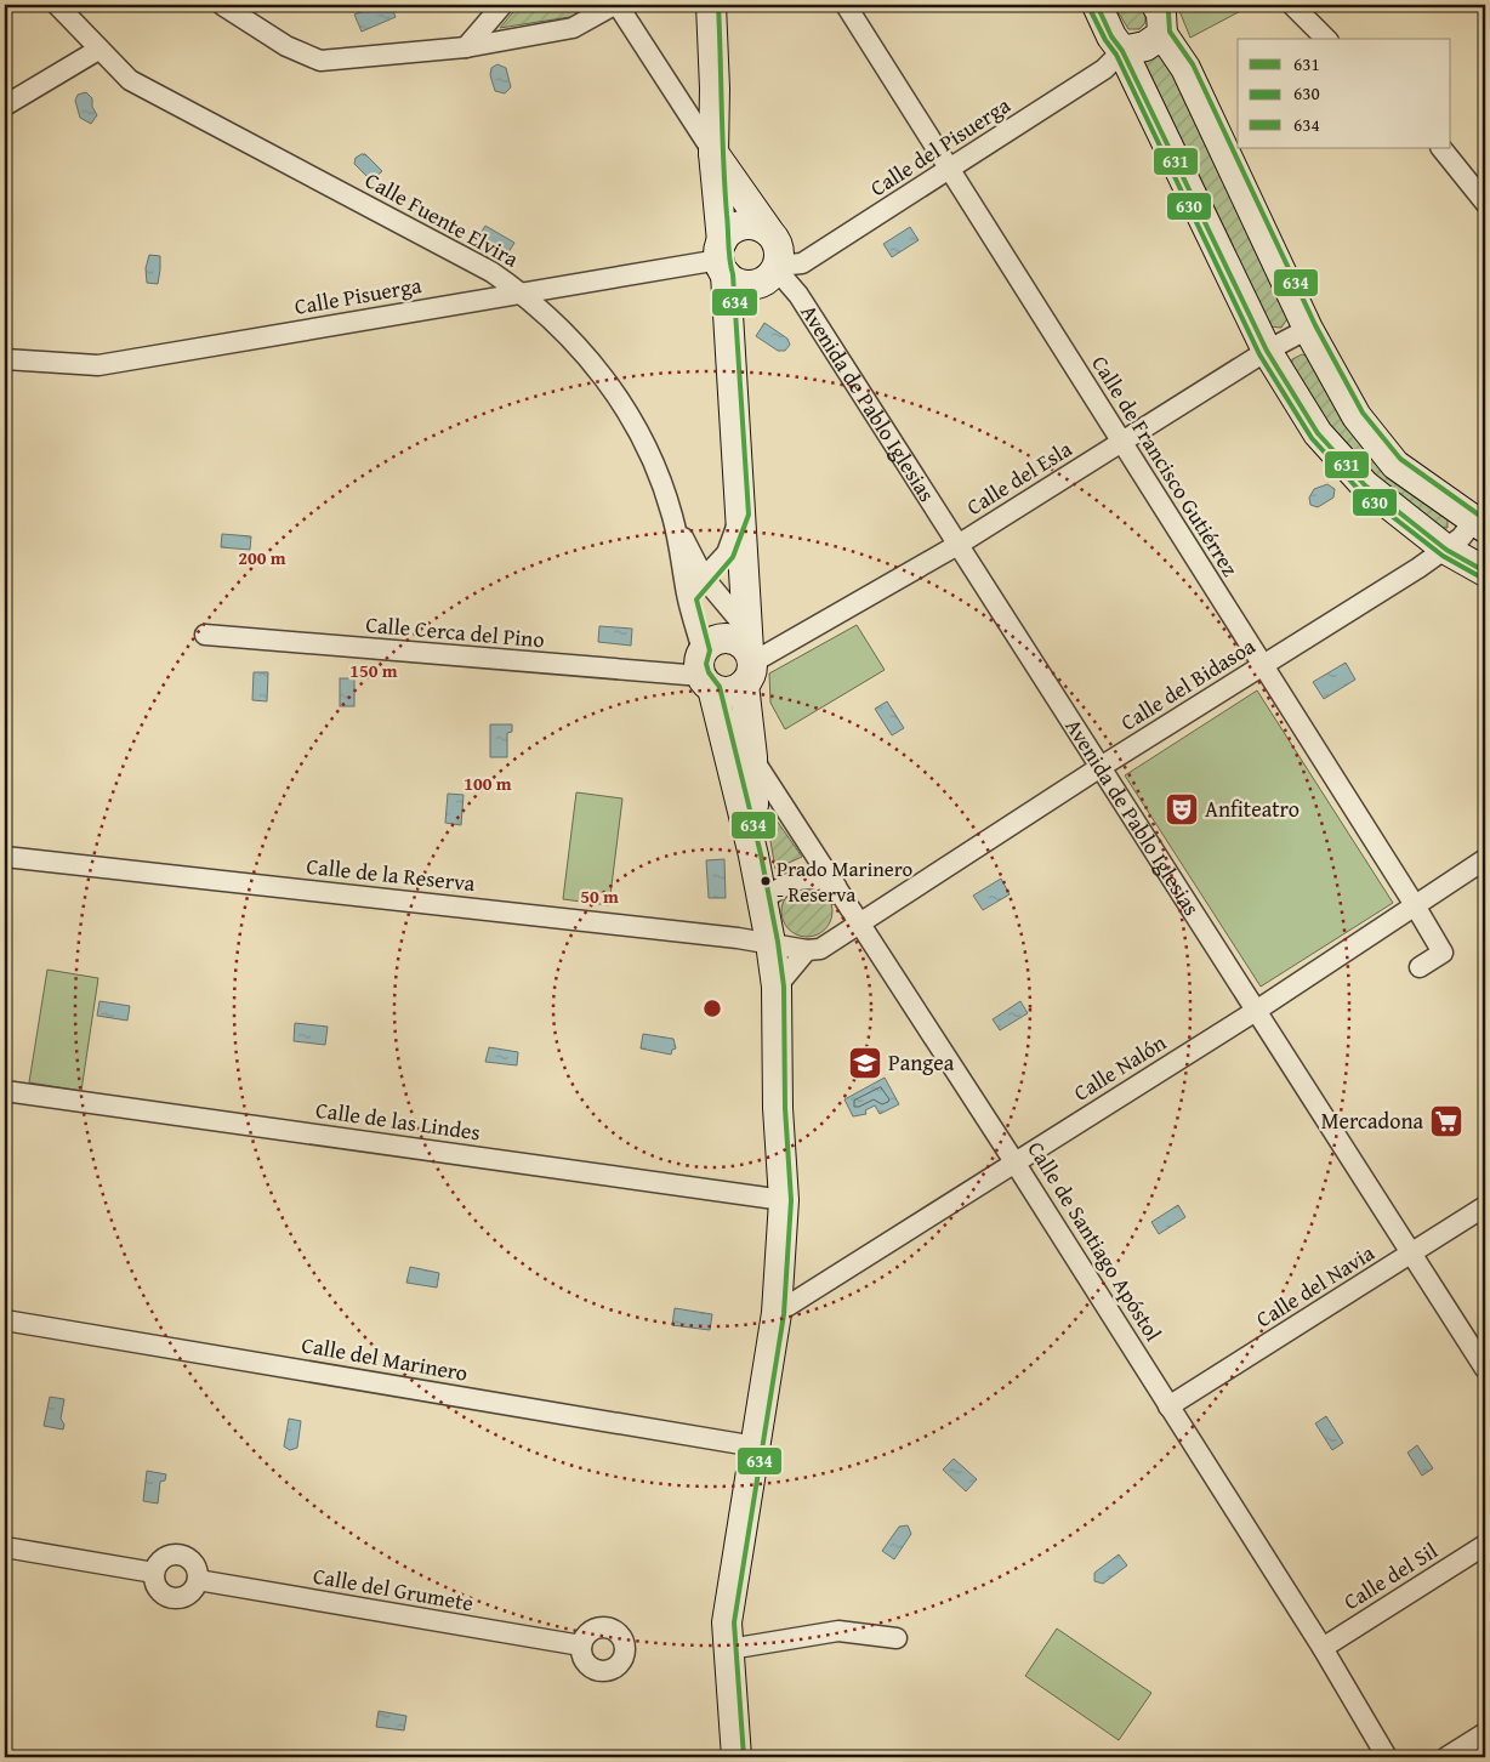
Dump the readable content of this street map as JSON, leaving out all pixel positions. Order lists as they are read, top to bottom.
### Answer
{
  "streets": {
    "street": [
      "Calle del Pisuerga",
      "Calle Fuente Elvira",
      "Calle Pisuerga",
      "Avenida de Pablo Iglesias",
      "Calle de Francisco Gutiérrez",
      "Calle del Esla",
      "Calle Cerca del Pino",
      "Calle del Bidasoa",
      "Calle de la Reserva",
      "Calle Nalón",
      "Calle de las Lindes",
      "Calle de Santiago Apóstol",
      "Calle del Navia",
      "Calle del Marinero",
      "Calle del Sil",
      "Calle del Grumete"
    ]
  },
  "crossings": [
    ["Calle del Pisuerga", "Calle Pisuerga"],
    ["Calle del Pisuerga", "Avenida de Pablo Iglesias"],
    ["Calle del Pisuerga", "Calle de Francisco Gutiérrez"],
    ["Calle Fuente Elvira", "Calle Pisuerga"],
    ["Calle Fuente Elvira", "Calle del Esla"],
    ["Calle Fuente Elvira", "Calle Cerca del Pino"],
    ["Calle Pisuerga", "Avenida de Pablo Iglesias"],
    ["Avenida de Pablo Iglesias", "Calle del Esla"],
    ["Avenida de Pablo Iglesias", "Calle del Bidasoa"],
    ["Avenida de Pablo Iglesias", "Calle Nalón"],
    ["Avenida de Pablo Iglesias", "Calle del Navia"],
    ["Calle de Francisco Gutiérrez", "Calle del Esla"],
    ["Calle de Francisco Gutiérrez", "Calle del Bidasoa"],
    ["Calle de Francisco Gutiérrez", "Calle Nalón"],
    ["Calle del Esla", "Calle Cerca del Pino"],
    ["Calle del Bidasoa", "Calle de la Reserva"],
    ["Calle del Bidasoa", "Calle de Santiago Apóstol"],
    ["Calle de la Reserva", "Calle de Santiago Apóstol"],
    ["Calle Nalón", "Calle de Santiago Apóstol"],
    ["Calle de Santiago Apóstol", "Calle del Navia"],
    ["Calle de Santiago Apóstol", "Calle del Sil"]
  ],
  "places": {
    "theatre": ["Anfiteatro"],
    "other": ["Prado Marinero - Reserva"],
    "school or university": ["Pangea"],
    "supermarket": ["Mercadona"]
  },
  "lines": ["transit line 631", "transit line 634", "transit line 630"],
  "legend": ["631", "630", "634"],
  "rings": [
    "200 m",
    "150 m",
    "100 m",
    "50 m"
  ]
}
